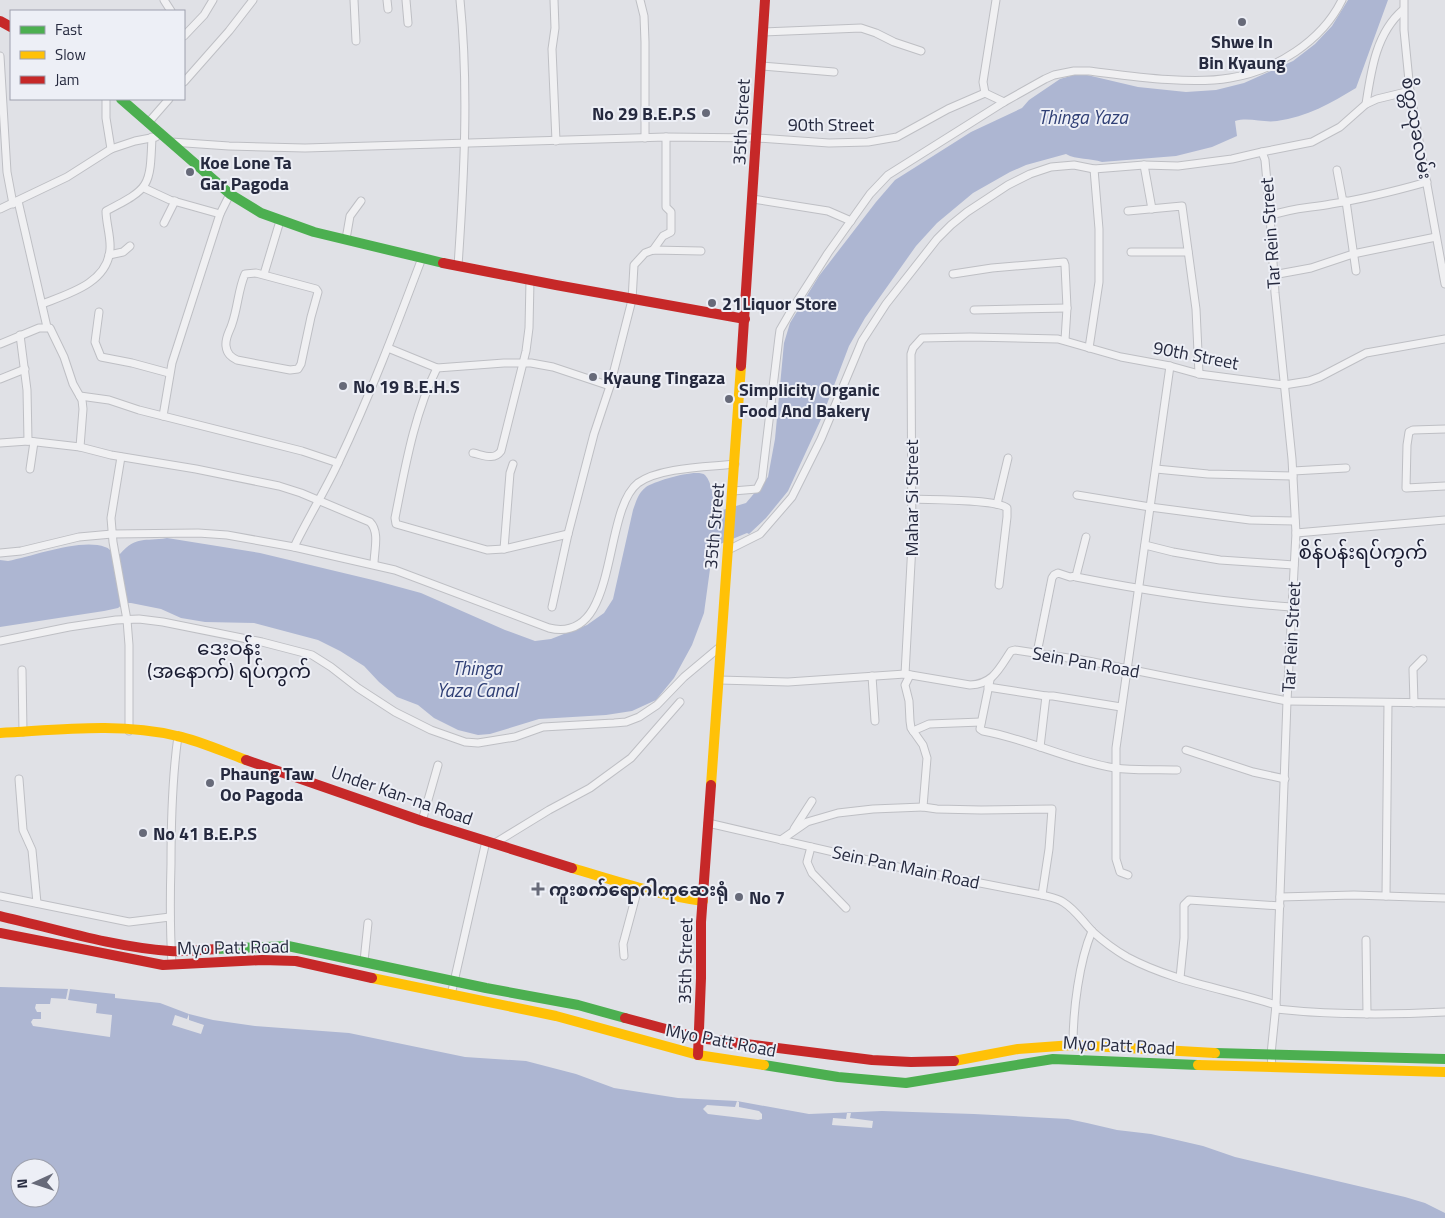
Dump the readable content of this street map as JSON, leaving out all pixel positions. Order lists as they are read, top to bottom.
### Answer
{
  "streets": {
    "main road": ["35th Street", "Under Kan-na Road", "Myo Patt Road"],
    "street": [
      "90th Street",
      "စိတ္တသုခလမ်း",
      "Tar Rein Street",
      "Mahar Si Street",
      "Sein Pan Road",
      "Sein Pan Main Road"
    ]
  },
  "crossings": [
    ["35th Street", "90th Street"],
    ["35th Street", "Under Kan-na Road"],
    ["35th Street", "Sein Pan Main Road"],
    ["35th Street", "Myo Patt Road"],
    ["90th Street", "Tar Rein Street"],
    ["90th Street", "Mahar Si Street"],
    ["Tar Rein Street", "Sein Pan Road"],
    ["Tar Rein Street", "Sein Pan Main Road"],
    ["Tar Rein Street", "Myo Patt Road"]
  ],
  "districts": ["စိန်ပန်းရပ်ကွက်", "ဒေးဝန်း (အနောက်) ရပ်ကွက်"],
  "water": ["Thinga Yaza", "Thinga Yaza Canal"],
  "places": {
    "other": [
      "Shwe In Bin Kyaung",
      "No 29 B.E.P.S",
      "Koe Lone Ta Gar Pagoda",
      "21Liquor Store",
      "Kyaung Tingaza",
      "No 19 B.E.H.S",
      "Simplicity Organic Food And Bakery",
      "Phaung Taw Oo Pagoda",
      "No 41 B.E.P.S",
      "No 7"
    ],
    "health": ["ကူးစက်ရောဂါကုဆေးရုံ"]
  },
  "legend": ["Fast", "Slow", "Jam"],
  "north": "left"
}
